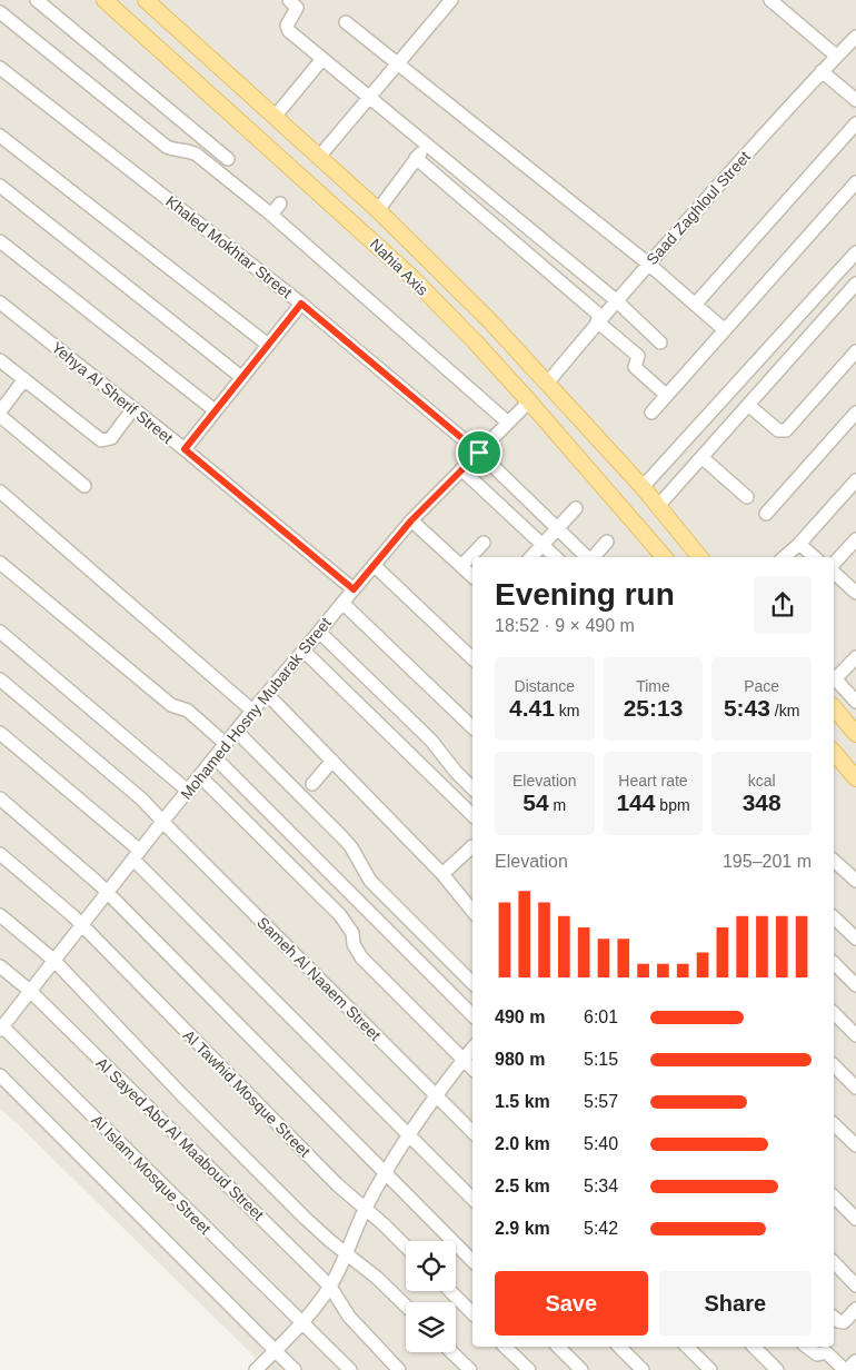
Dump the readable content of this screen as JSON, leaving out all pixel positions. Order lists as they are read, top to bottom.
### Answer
{
  "streets": {
    "main road": ["Nahia Axis"],
    "street": [
      "Saad Zaghloul Street",
      "Khaled Mokhtar Street",
      "Yehya Al Sherif Street",
      "Mohamed Hosny Mubarak Street",
      "Sameh Al Naaem Street",
      "Al Tawhid Mosque Street",
      "Al Sayed Abd Al Maaboud Street",
      "Al Islam Mosque Street"
    ]
  },
  "crossings": [
    ["Saad Zaghloul Street", "Nahia Axis"],
    ["Khaled Mokhtar Street", "Mohamed Hosny Mubarak Street"],
    ["Nahia Axis", "Mohamed Hosny Mubarak Street"],
    ["Yehya Al Sherif Street", "Mohamed Hosny Mubarak Street"],
    ["Mohamed Hosny Mubarak Street", "Sameh Al Naaem Street"],
    ["Mohamed Hosny Mubarak Street", "Al Tawhid Mosque Street"],
    ["Mohamed Hosny Mubarak Street", "Al Sayed Abd Al Maaboud Street"],
    ["Mohamed Hosny Mubarak Street", "Al Islam Mosque Street"]
  ],
  "page": {
    "heading": ["Evening run", "18:52 · 9 × 490 m"],
    "stats": [
      ["Distance", "4.41 km"],
      ["Time", "25:13"],
      ["Pace", "5:43 /km"],
      ["Elevation", "54 m"],
      ["Heart rate", "144 bpm"],
      ["kcal", "348"]
    ],
    "chart": ["Elevation", "195–201 m"],
    "list": [
      {
        "name": "490 m",
        "note": "6:01"
      },
      {
        "name": "980 m",
        "note": "5:15"
      },
      {
        "name": "1.5 km",
        "note": "5:57"
      },
      {
        "name": "2.0 km",
        "note": "5:40"
      },
      {
        "name": "2.5 km",
        "note": "5:34"
      },
      {
        "name": "2.9 km",
        "note": "5:42"
      }
    ],
    "buttons": ["Save", "Share"]
  }
}
